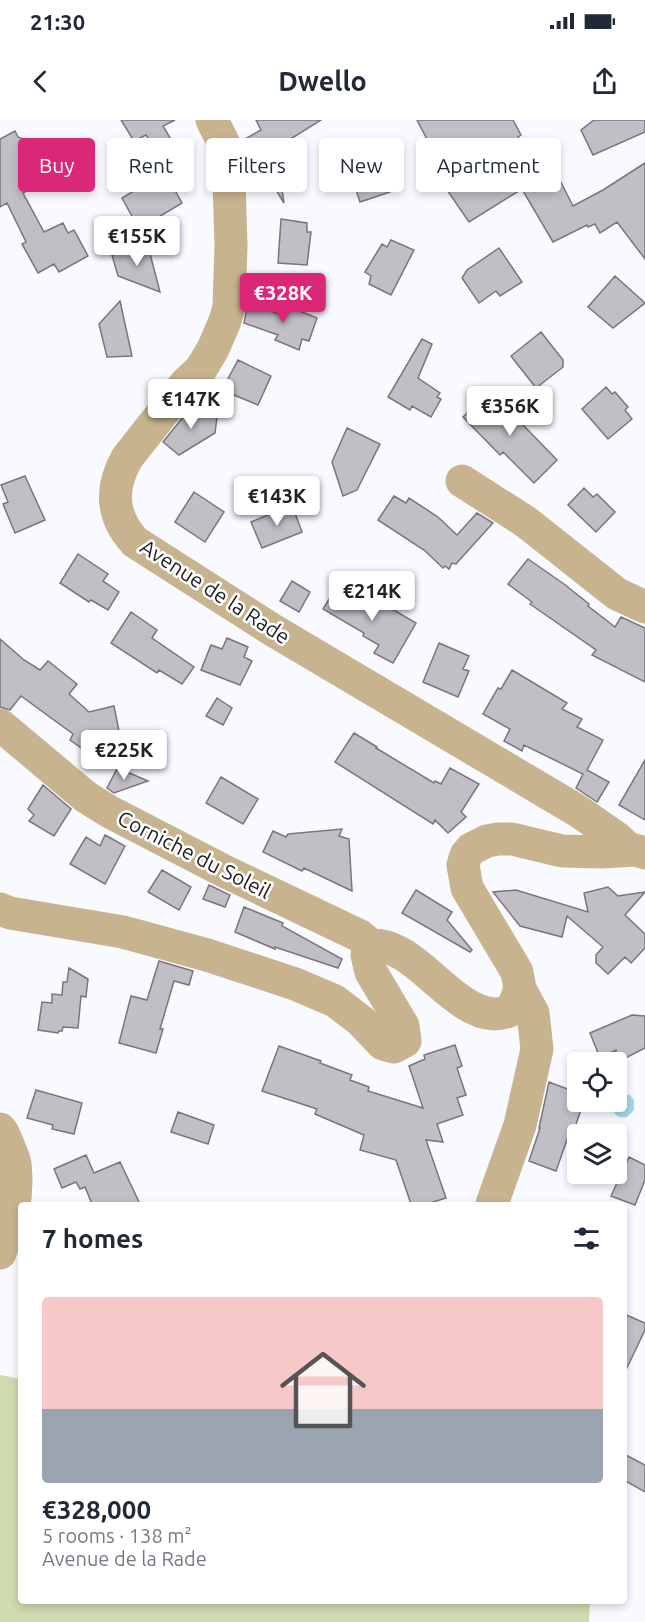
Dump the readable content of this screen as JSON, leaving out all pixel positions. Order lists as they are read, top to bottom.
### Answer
{
  "streets": {
    "street": ["Avenue de la Rade", "Corniche du Soleil"]
  },
  "page": {
    "status": "21:30",
    "header": "Dwello",
    "chip": [
      "Buy",
      "Rent",
      "Filters",
      "New",
      "Apartment"
    ],
    "price": [
      "€155K",
      "€328K",
      "€147K",
      "€356K",
      "€143K",
      "€214K",
      "€225K"
    ],
    "heading": "7 homes",
    "list": [
      {
        "name": "€328,000",
        "note": "5 rooms · 138 m² · Avenue de la Rade"
      }
    ]
  }
}
